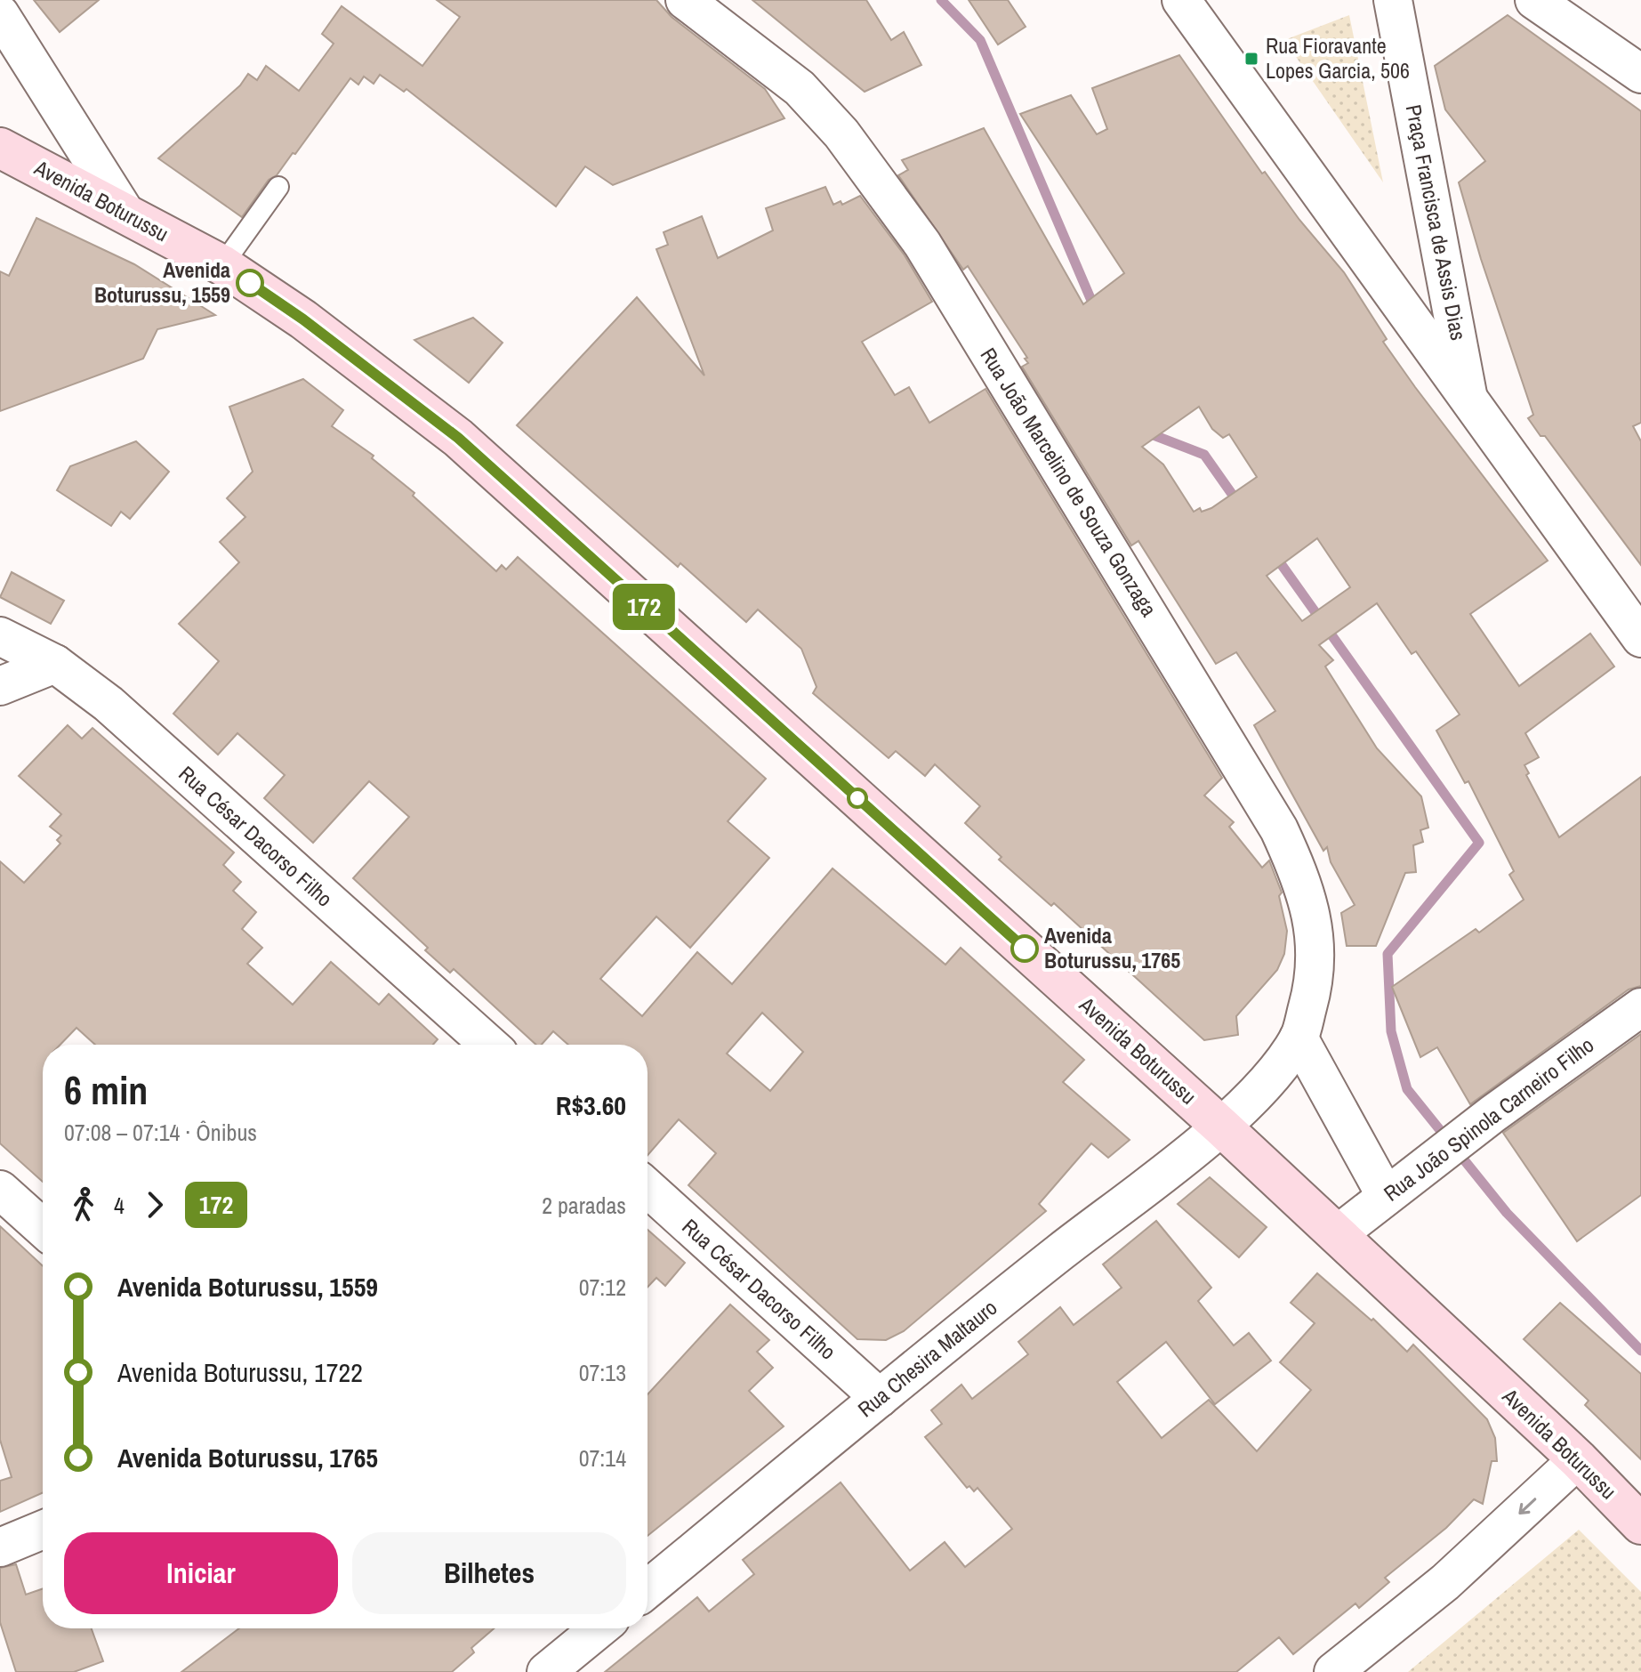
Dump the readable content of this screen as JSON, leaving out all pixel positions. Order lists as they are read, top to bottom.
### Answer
{
  "streets": {
    "main road": ["Avenida Boturussu"],
    "street": [
      "Praça Francisca de Assis Dias",
      "Rua João Marcelino de Souza Gonzaga",
      "Rua César Dacorso Filho",
      "Rua João Spinola Carneiro Filho",
      "Rua Chesira Maltauro"
    ]
  },
  "crossings": [
    ["Avenida Boturussu", "Rua João Marcelino de Souza Gonzaga"],
    ["Avenida Boturussu", "Rua João Spinola Carneiro Filho"],
    ["Avenida Boturussu", "Rua Chesira Maltauro"],
    ["Rua João Marcelino de Souza Gonzaga", "Rua Chesira Maltauro"],
    ["Rua César Dacorso Filho", "Rua Chesira Maltauro"]
  ],
  "places": {
    "transit": ["Rua Fioravante Lopes Garcia, 506"],
    "other": ["Avenida Boturussu, 1559", "Avenida Boturussu, 1765"]
  },
  "lines": ["bus line 172"],
  "page": {
    "on_map": "172",
    "heading": ["6 min", "07:08 – 07:14 · Ônibus", "R$3.60"],
    "legs": ["4", "172", "2 paradas"],
    "list": [
      {
        "name": "Avenida Boturussu, 1559",
        "value": "07:12"
      },
      {
        "name": "Avenida Boturussu, 1722",
        "value": "07:13"
      },
      {
        "name": "Avenida Boturussu, 1765",
        "value": "07:14"
      }
    ],
    "buttons": ["Iniciar", "Bilhetes"]
  }
}
